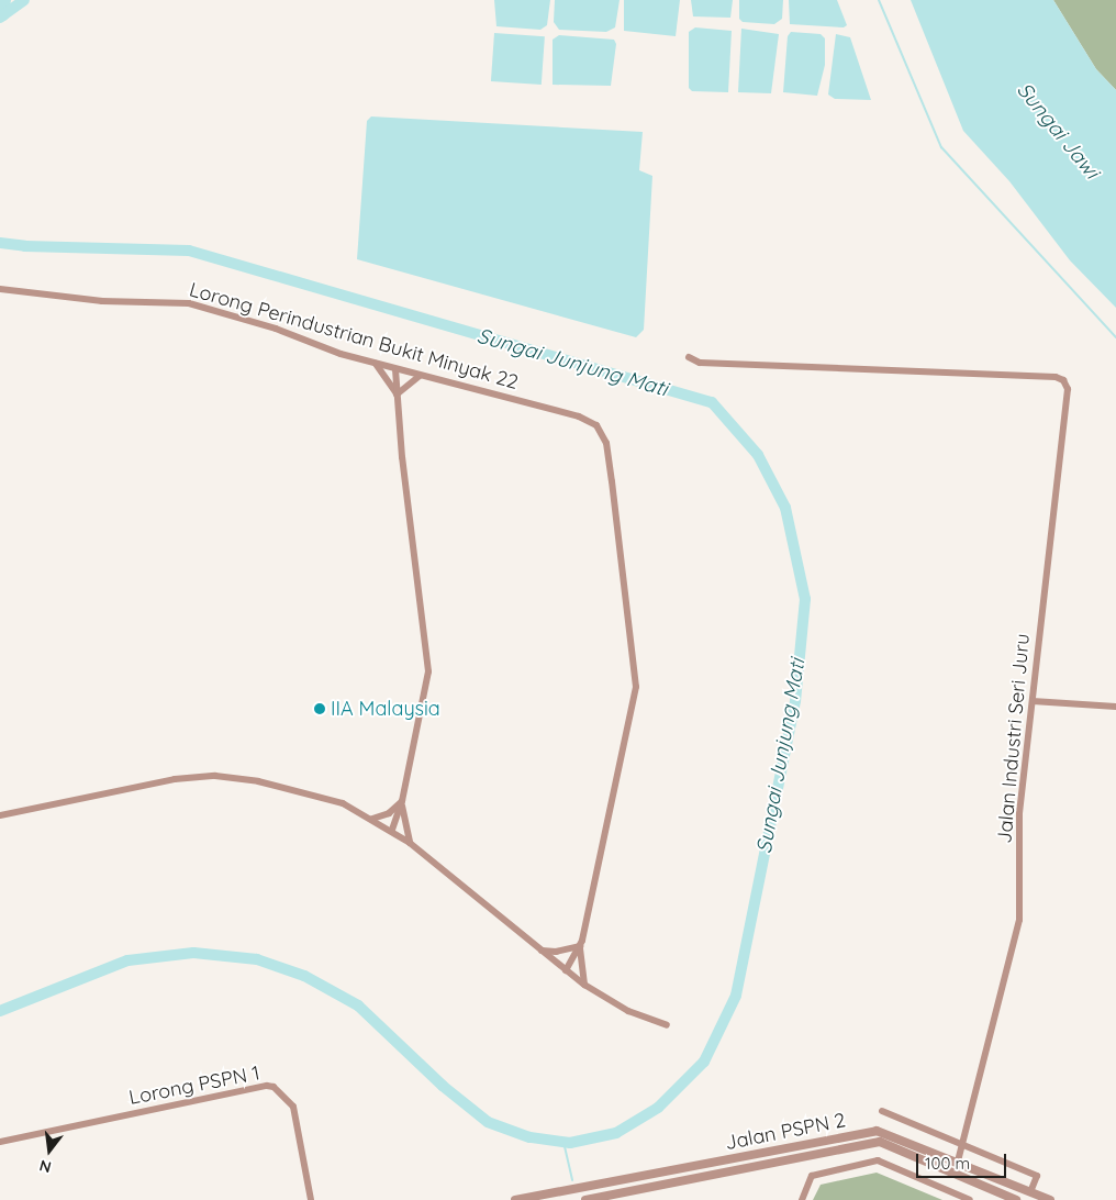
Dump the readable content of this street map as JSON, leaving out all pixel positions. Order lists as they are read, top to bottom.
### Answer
{
  "streets": {
    "street": [
      "Lorong Perindustrian Bukit Minyak 22",
      "Jalan Industri Seri Juru",
      "Lorong PSPN 1",
      "Jalan PSPN 2"
    ]
  },
  "crossings": [
    ["Jalan Industri Seri Juru", "Jalan PSPN 2"]
  ],
  "water": ["Sungai Jawi", "Sungai Junjung Mati"],
  "places": ["IIA Malaysia"],
  "scale_bar": "100 m",
  "north": "bottom"
}
